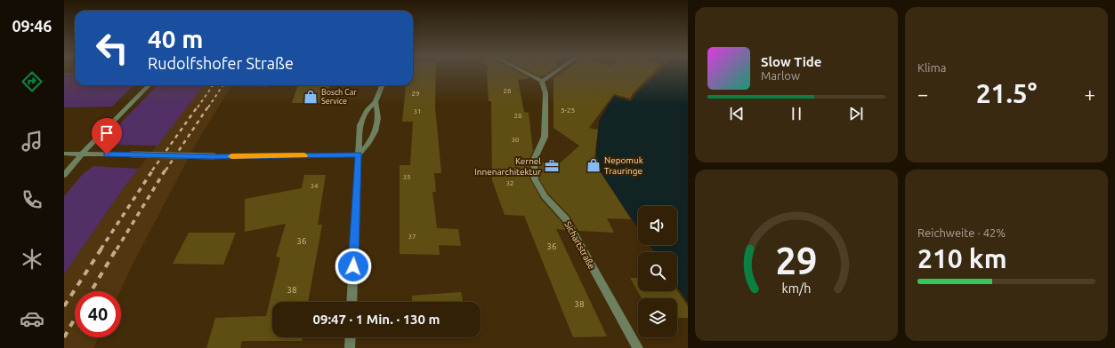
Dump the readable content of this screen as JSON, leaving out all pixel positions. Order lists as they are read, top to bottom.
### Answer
{
  "streets": {
    "street": ["Sichartstraße"]
  },
  "places": {
    "shop": ["Bosch Car Service", "Nepomuk Trauringe"],
    "office": ["Kernel Innenarchitektur"]
  },
  "house_numbers": [
    "26",
    "29",
    "5-25",
    "31",
    "28",
    "30",
    "35",
    "32",
    "34",
    "37",
    "36",
    "36",
    "38",
    "38"
  ],
  "page": {
    "tabs": "09:46",
    "tile": [
      "Klima",
      ["Reichweite · 42%", "210 km"]
    ],
    "turn": ["40 m", "Rudolfshofer Straße"],
    "song": ["Slow Tide", "Marlow"],
    "heat": ["−", "21.5°", "+"],
    "limit": "40",
    "trip": "09:47 · 1 Min. · 130 m",
    "gauge": ["29", "km/h"]
  }
}
